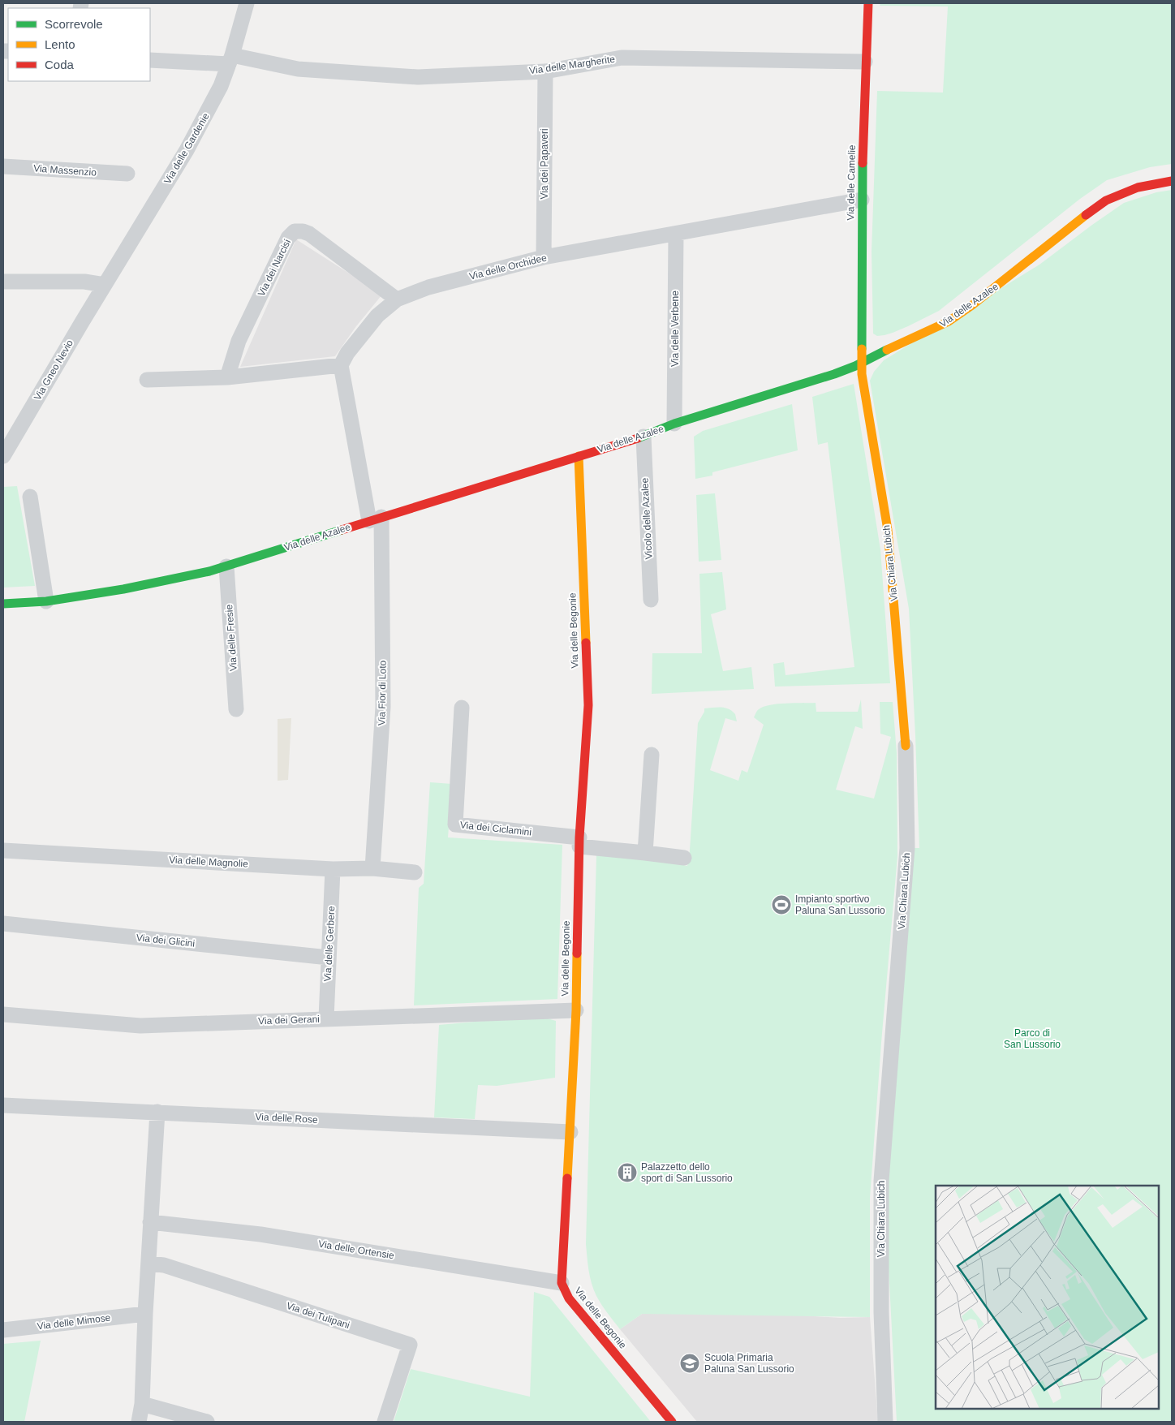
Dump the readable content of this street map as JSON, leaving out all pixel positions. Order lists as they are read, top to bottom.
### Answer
{
  "streets": {
    "street": [
      "Via delle Margherite",
      "Via delle Gardenie",
      "Via dei Papaveri",
      "Via Massenzio",
      "Via delle Camelie",
      "Via delle Orchidee",
      "Via dei Narcisi",
      "Via delle Azalee",
      "Via delle Verbene",
      "Via Gneo Nevio",
      "Vicolo delle Azalee",
      "Via Chiara Lubich",
      "Via delle Begonie",
      "Via delle Fresie",
      "Via Fior di Loto",
      "Via dei Ciclamini",
      "Via delle Magnolie",
      "Via dei Glicini",
      "Via delle Gerbere",
      "Via dei Gerani",
      "Via delle Rose",
      "Via delle Ortensie",
      "Via dei Tulipani",
      "Via delle Mimose"
    ]
  },
  "crossings": [
    ["Via delle Margherite", "Via delle Gardenie"],
    ["Via delle Margherite", "Via dei Papaveri"],
    ["Via delle Margherite", "Via delle Camelie"],
    ["Via delle Gardenie", "Via Gneo Nevio"],
    ["Via dei Papaveri", "Via delle Orchidee"],
    ["Via delle Camelie", "Via delle Orchidee"],
    ["Via delle Camelie", "Via delle Azalee"],
    ["Via delle Camelie", "Via Chiara Lubich"],
    ["Via delle Orchidee", "Via dei Narcisi"],
    ["Via delle Orchidee", "Via delle Verbene"],
    ["Via delle Azalee", "Via delle Verbene"],
    ["Via delle Azalee", "Vicolo delle Azalee"],
    ["Via delle Azalee", "Via Chiara Lubich"],
    ["Via delle Azalee", "Via delle Begonie"],
    ["Via delle Azalee", "Via delle Fresie"],
    ["Via delle Azalee", "Via Fior di Loto"],
    ["Via delle Begonie", "Via dei Ciclamini"],
    ["Via delle Begonie", "Via dei Gerani"],
    ["Via delle Begonie", "Via delle Rose"],
    ["Via delle Begonie", "Via delle Ortensie"],
    ["Via Fior di Loto", "Via delle Magnolie"],
    ["Via delle Magnolie", "Via delle Gerbere"],
    ["Via dei Glicini", "Via delle Gerbere"],
    ["Via delle Gerbere", "Via dei Gerani"]
  ],
  "parks": ["Parco di San Lussorio"],
  "places": {
    "sports": ["Impianto sportivo Paluna San Lussorio"],
    "building": ["Palazzetto dello sport di San Lussorio"],
    "school or university": ["Scuola Primaria Paluna San Lussorio"]
  },
  "legend": ["Scorrevole", "Lento", "Coda"]
}
